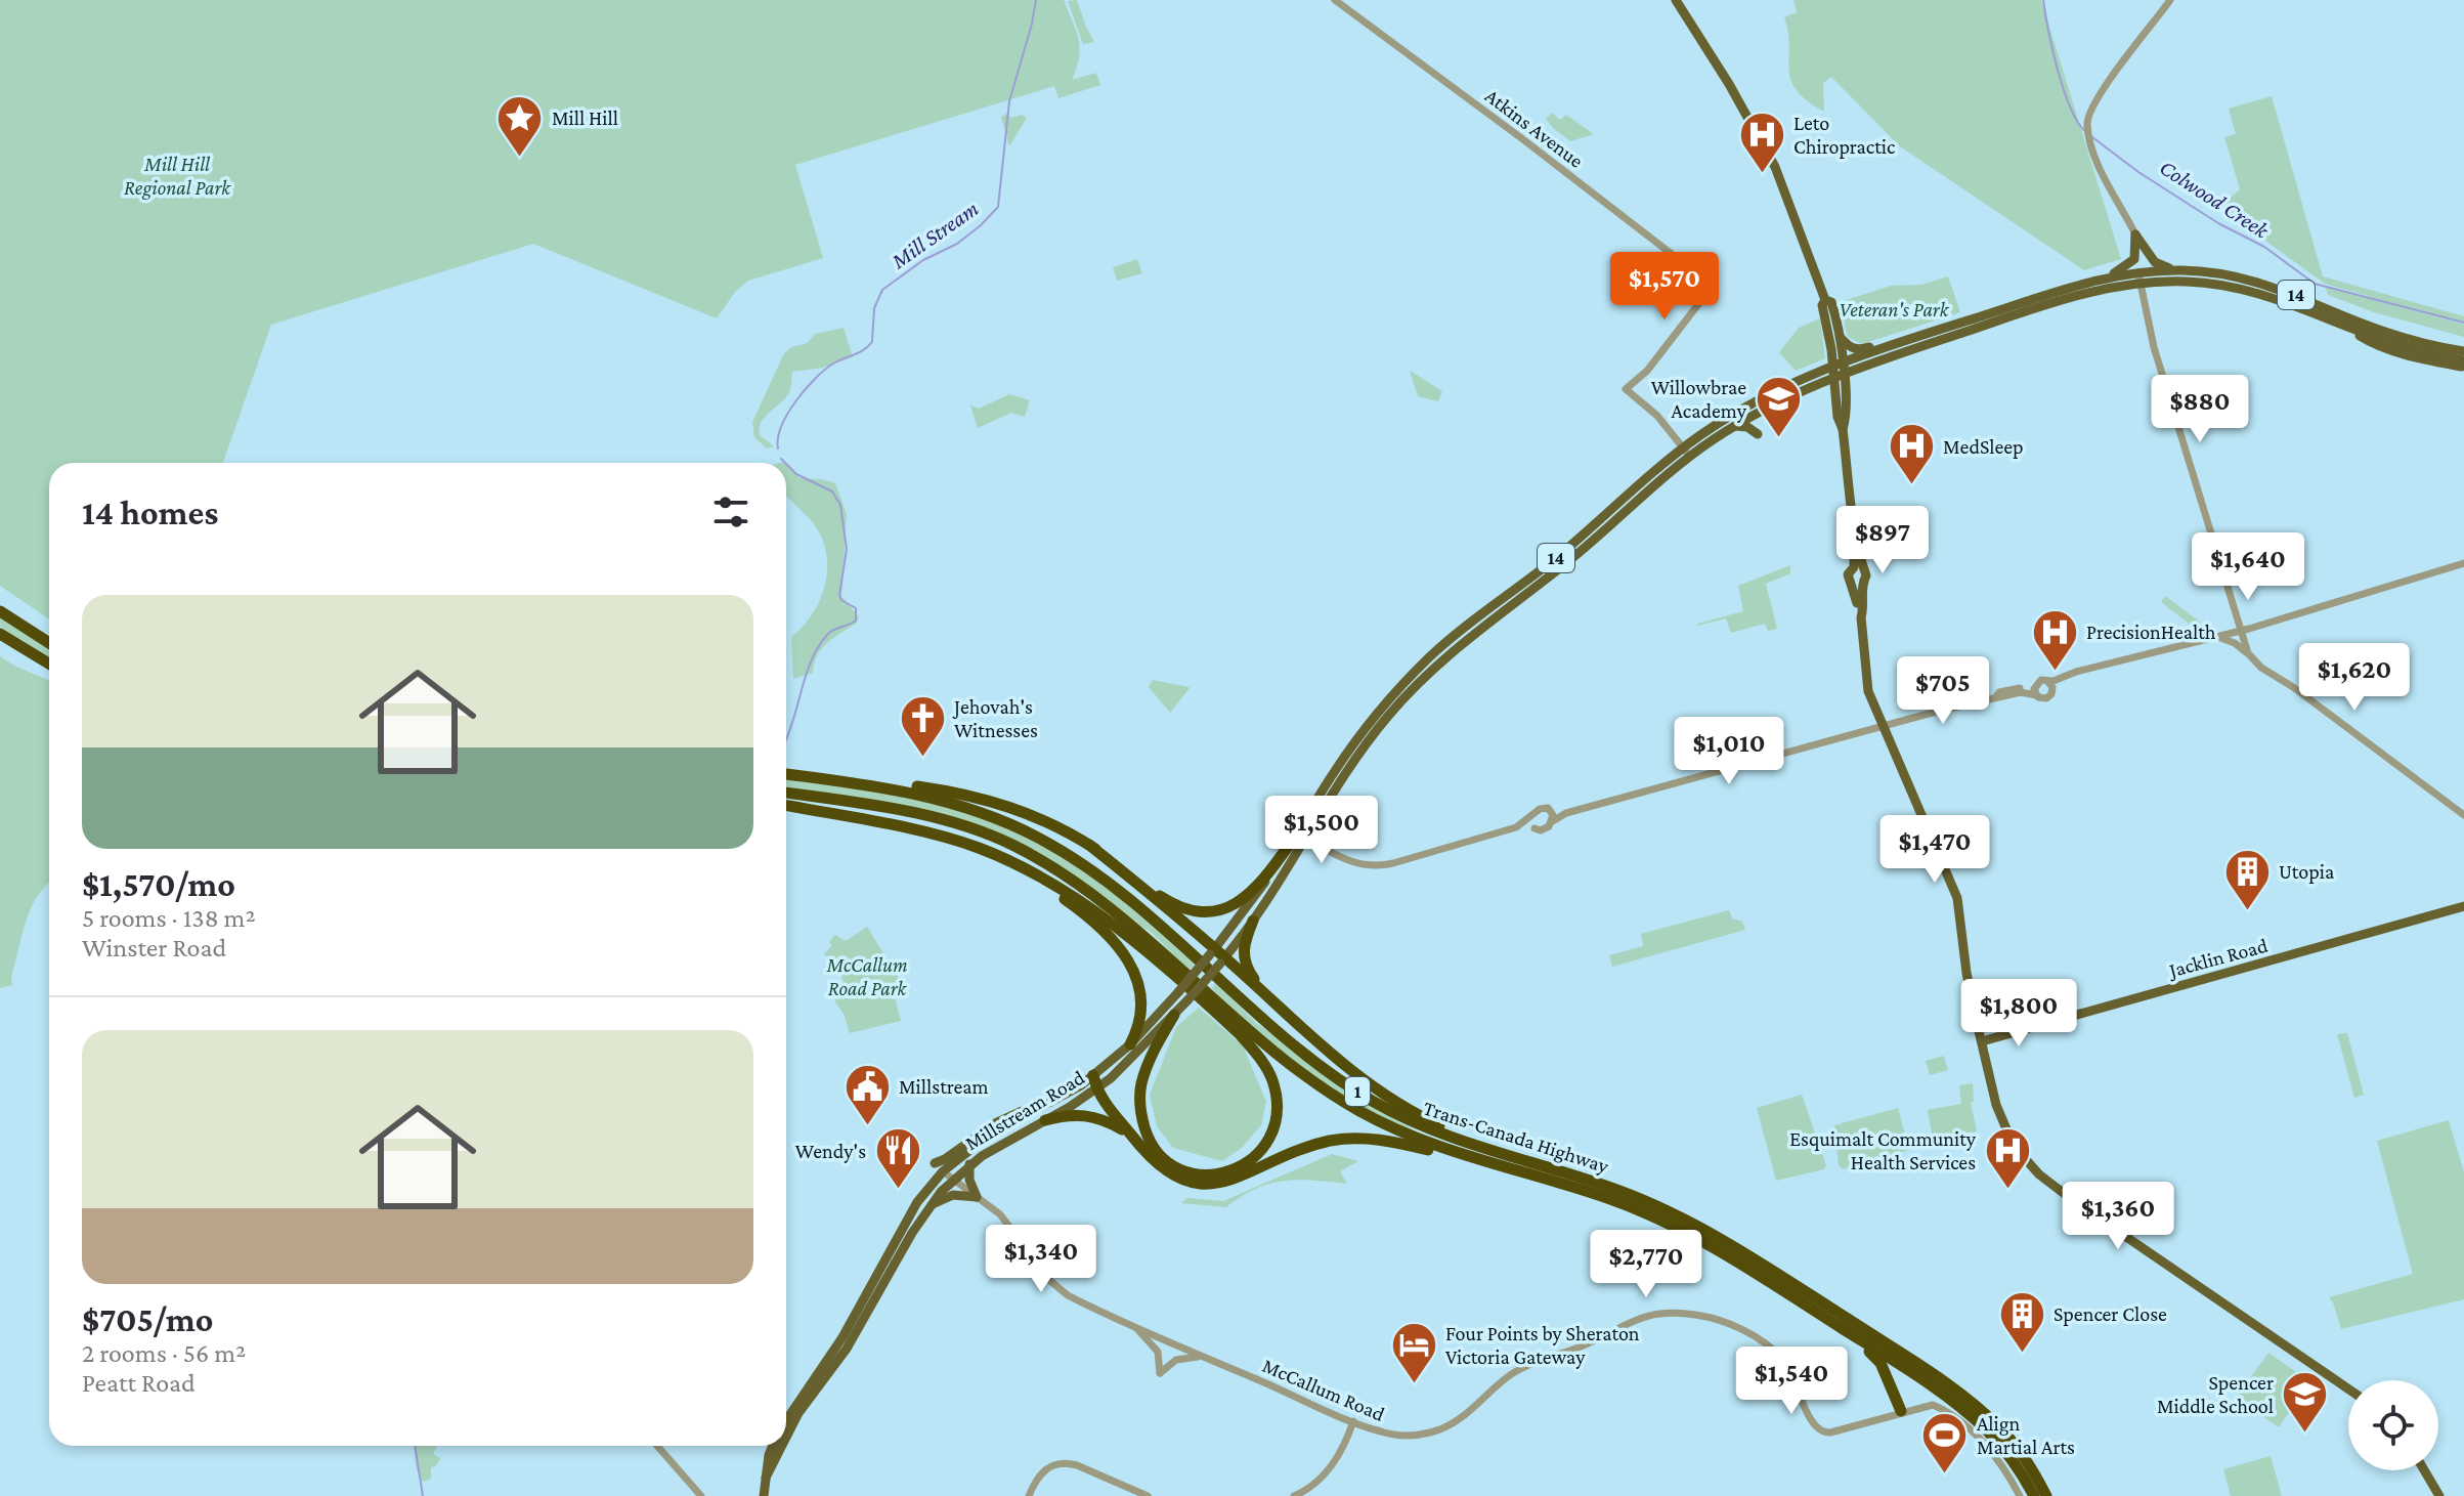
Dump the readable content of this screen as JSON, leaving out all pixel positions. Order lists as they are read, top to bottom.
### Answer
{
  "streets": {
    "highway": ["1", "Trans-Canada Highway"],
    "main road": ["14", "Jacklin Road", "Millstream Road"],
    "street": ["Atkins Avenue", "McCallum Road"]
  },
  "crossings": [
    ["14", "Millstream Road"],
    ["Millstream Road", "McCallum Road"]
  ],
  "water": ["Colwood Creek", "Mill Stream"],
  "parks": ["Mill Hill Regional Park", "Veteran's Park", "McCallum Road Park"],
  "places": {
    "place": ["Mill Hill"],
    "hospital": [
      "Leto Chiropractic",
      "MedSleep",
      "PrecisionHealth",
      "Esquimalt Community Health Services"
    ],
    "school or university": ["Willowbrae Academy", "Spencer Middle School"],
    "church": ["Jehovah's Witnesses"],
    "building": ["Utopia", "Spencer Close"],
    "public building": ["Millstream"],
    "restaurant": ["Wendy's"],
    "hotel": ["Four Points by Sheraton Victoria Gateway"],
    "sports": ["Align Martial Arts"]
  },
  "page": {
    "price": [
      "$1,570",
      "$880",
      "$897",
      "$1,640",
      "$1,620",
      "$705",
      "$1,010",
      "$1,500",
      "$1,470",
      "$1,800",
      "$1,360",
      "$1,340",
      "$2,770",
      "$1,540"
    ],
    "heading": "14 homes",
    "list": [
      {
        "name": "$1,570/mo",
        "note": "5 rooms · 138 m² · Winster Road"
      },
      {
        "name": "$705/mo",
        "note": "2 rooms · 56 m² · Peatt Road"
      }
    ]
  }
}
